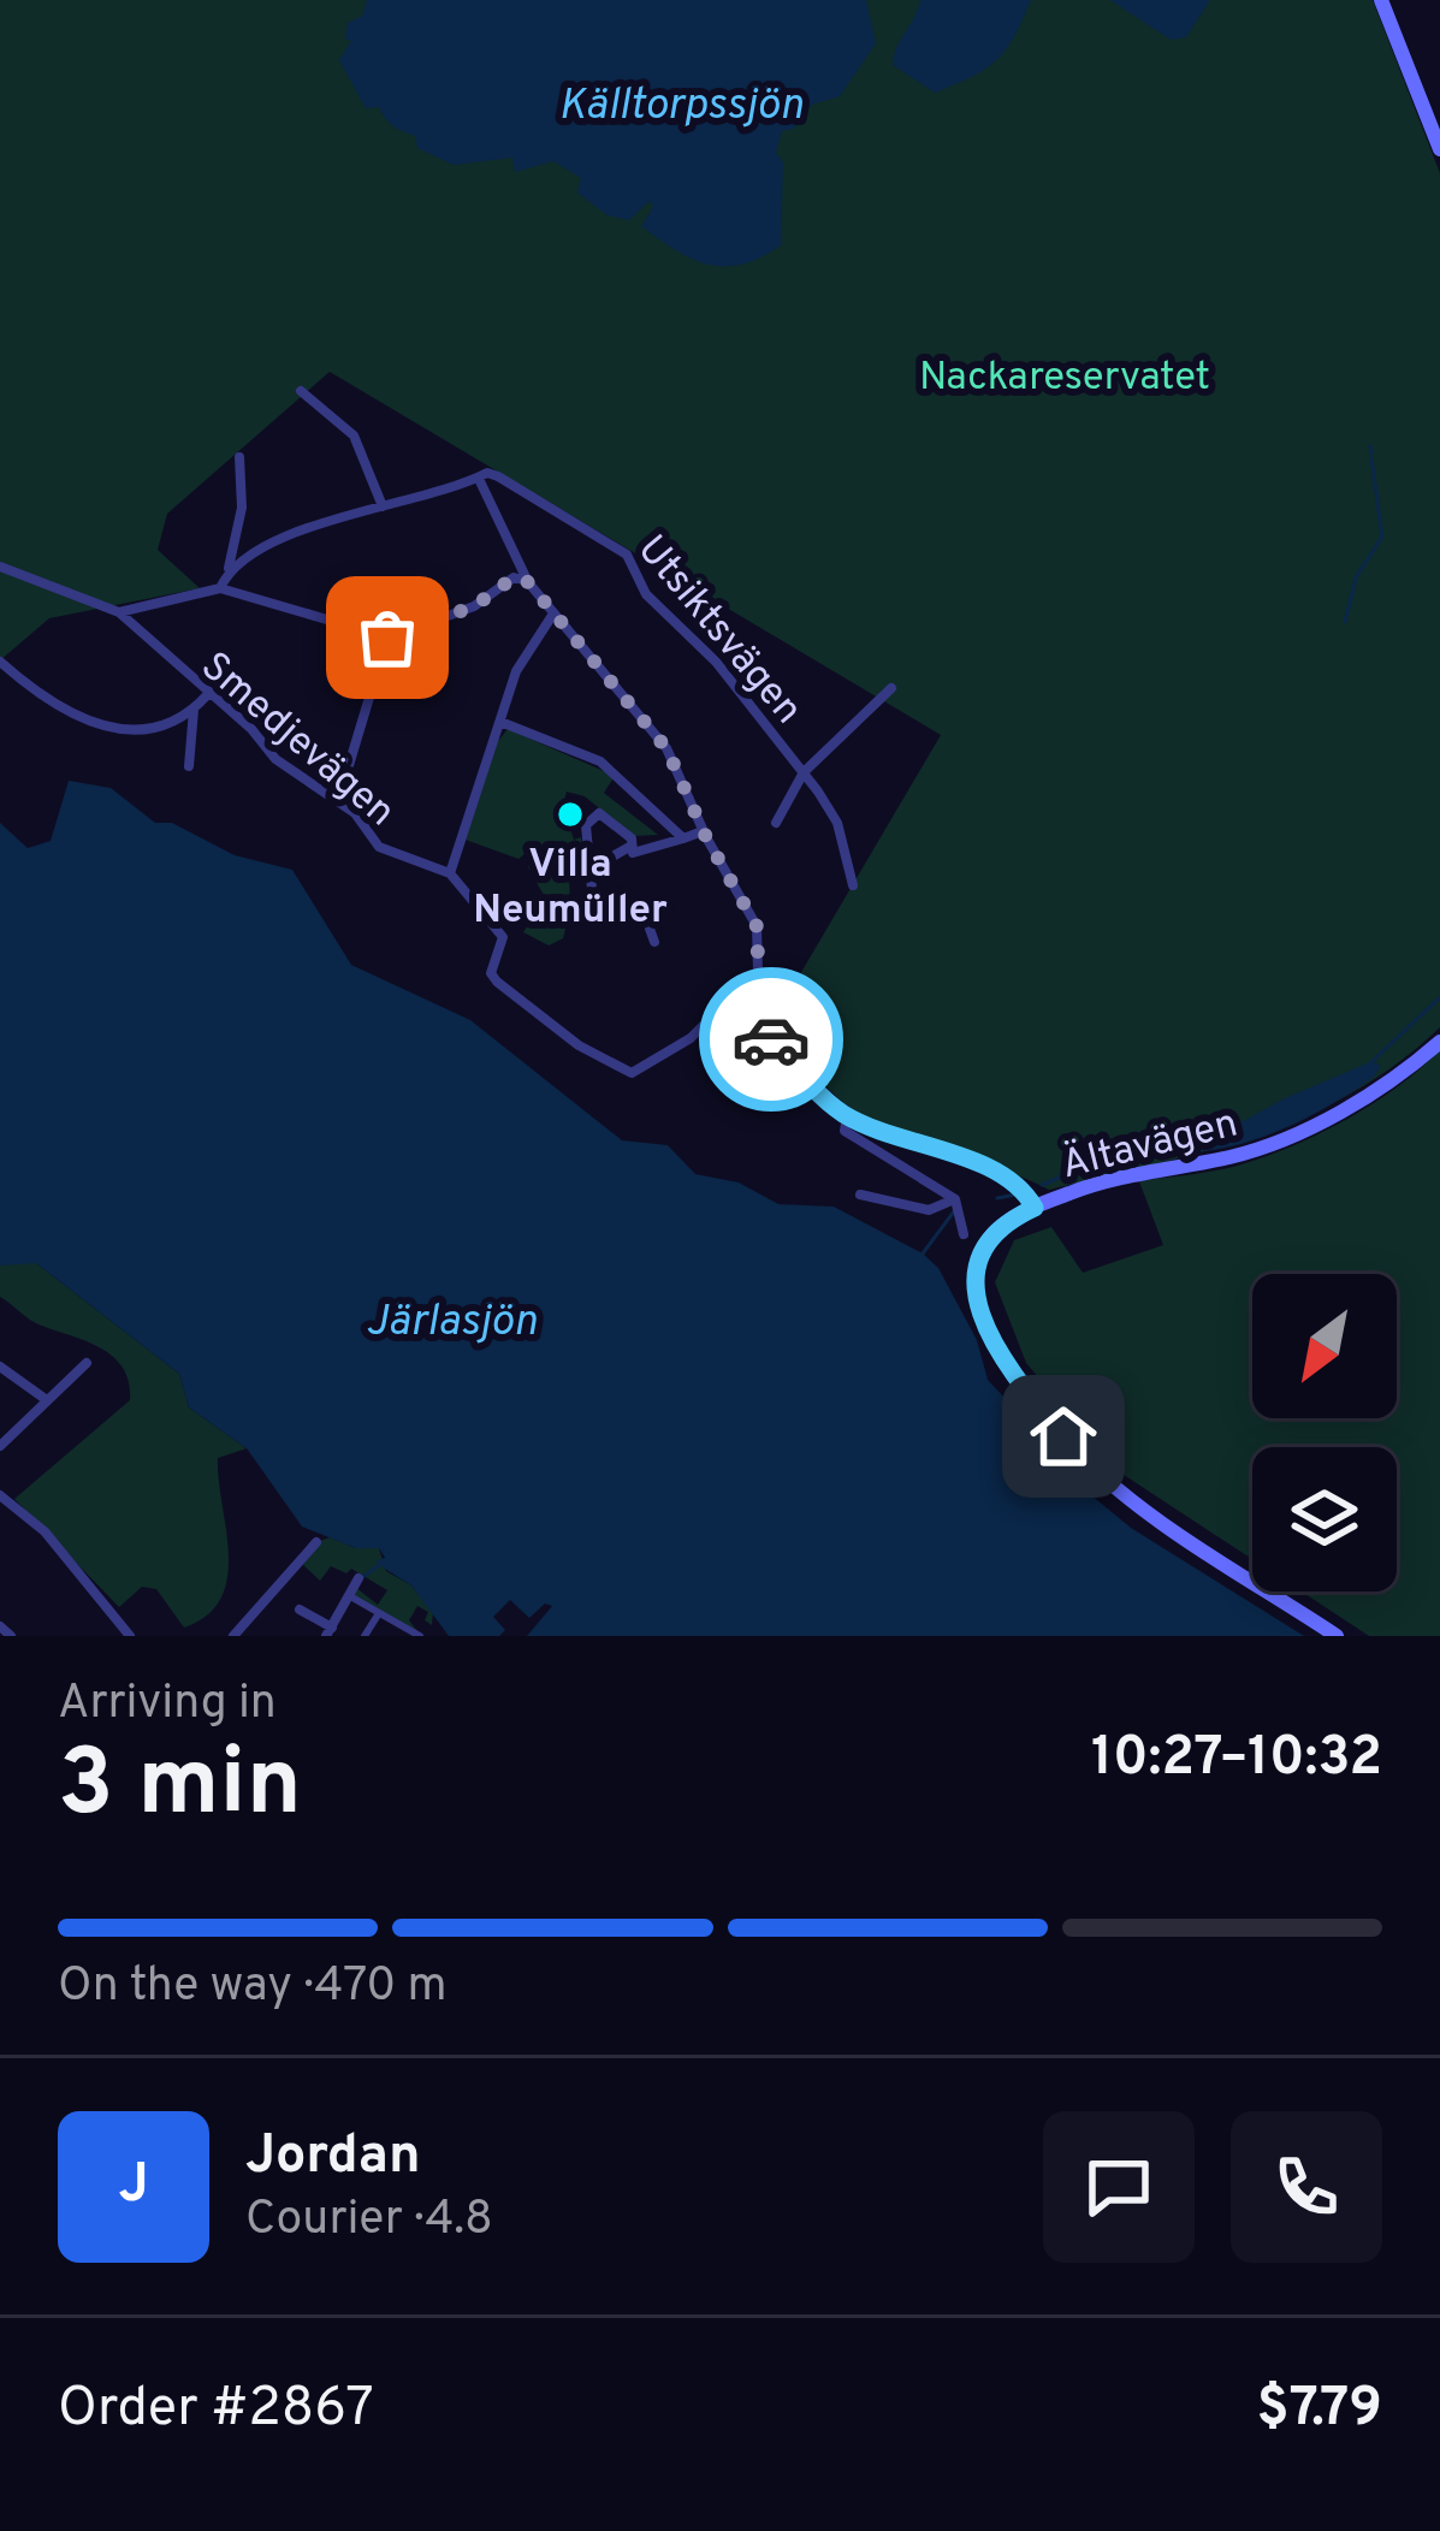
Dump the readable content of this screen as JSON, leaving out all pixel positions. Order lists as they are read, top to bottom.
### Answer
{
  "streets": {
    "main road": ["Ältavägen"],
    "street": ["Utsiktsvägen", "Smedjevägen"]
  },
  "water": ["Källtorpssjön", "Järlasjön"],
  "parks": ["Nackareservatet"],
  "places": ["Villa Neumüller"],
  "north": "bottom left",
  "page": {
    "heading": ["3 min", "Arriving in", "10:27–10:32"],
    "panel": [
      "Jordan",
      "Courier · 4.8",
      "Order #2867",
      "$7.79"
    ],
    "bar": "On the way · 470 m",
    "round": "J"
  }
}
